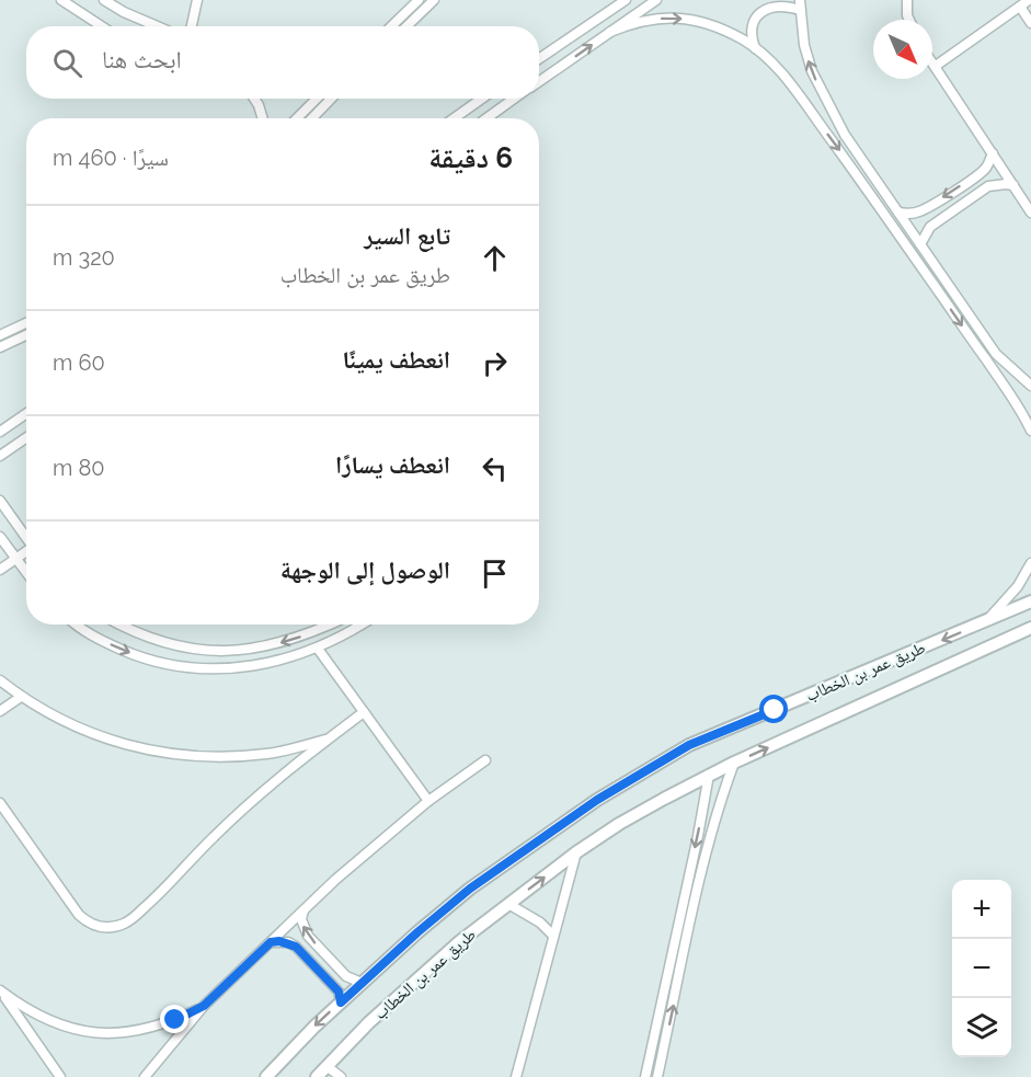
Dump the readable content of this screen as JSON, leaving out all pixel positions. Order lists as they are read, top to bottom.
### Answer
{
  "streets": {
    "street": ["طريق عمر بن الخطاب"]
  },
  "north": "bottom right",
  "page": {
    "search": "ابحث هنا",
    "heading": ["6 دقيقة", "سيرًا · 460 m"],
    "list": [
      ["تابع السير", "طريق عمر بن الخطاب", "320 m"],
      ["انعطف يمينًا", "60 m"],
      ["انعطف يسارًا", "80 m"],
      "الوصول إلى الوجهة"
    ],
    "map_buttons": ["+", "−"]
  }
}
